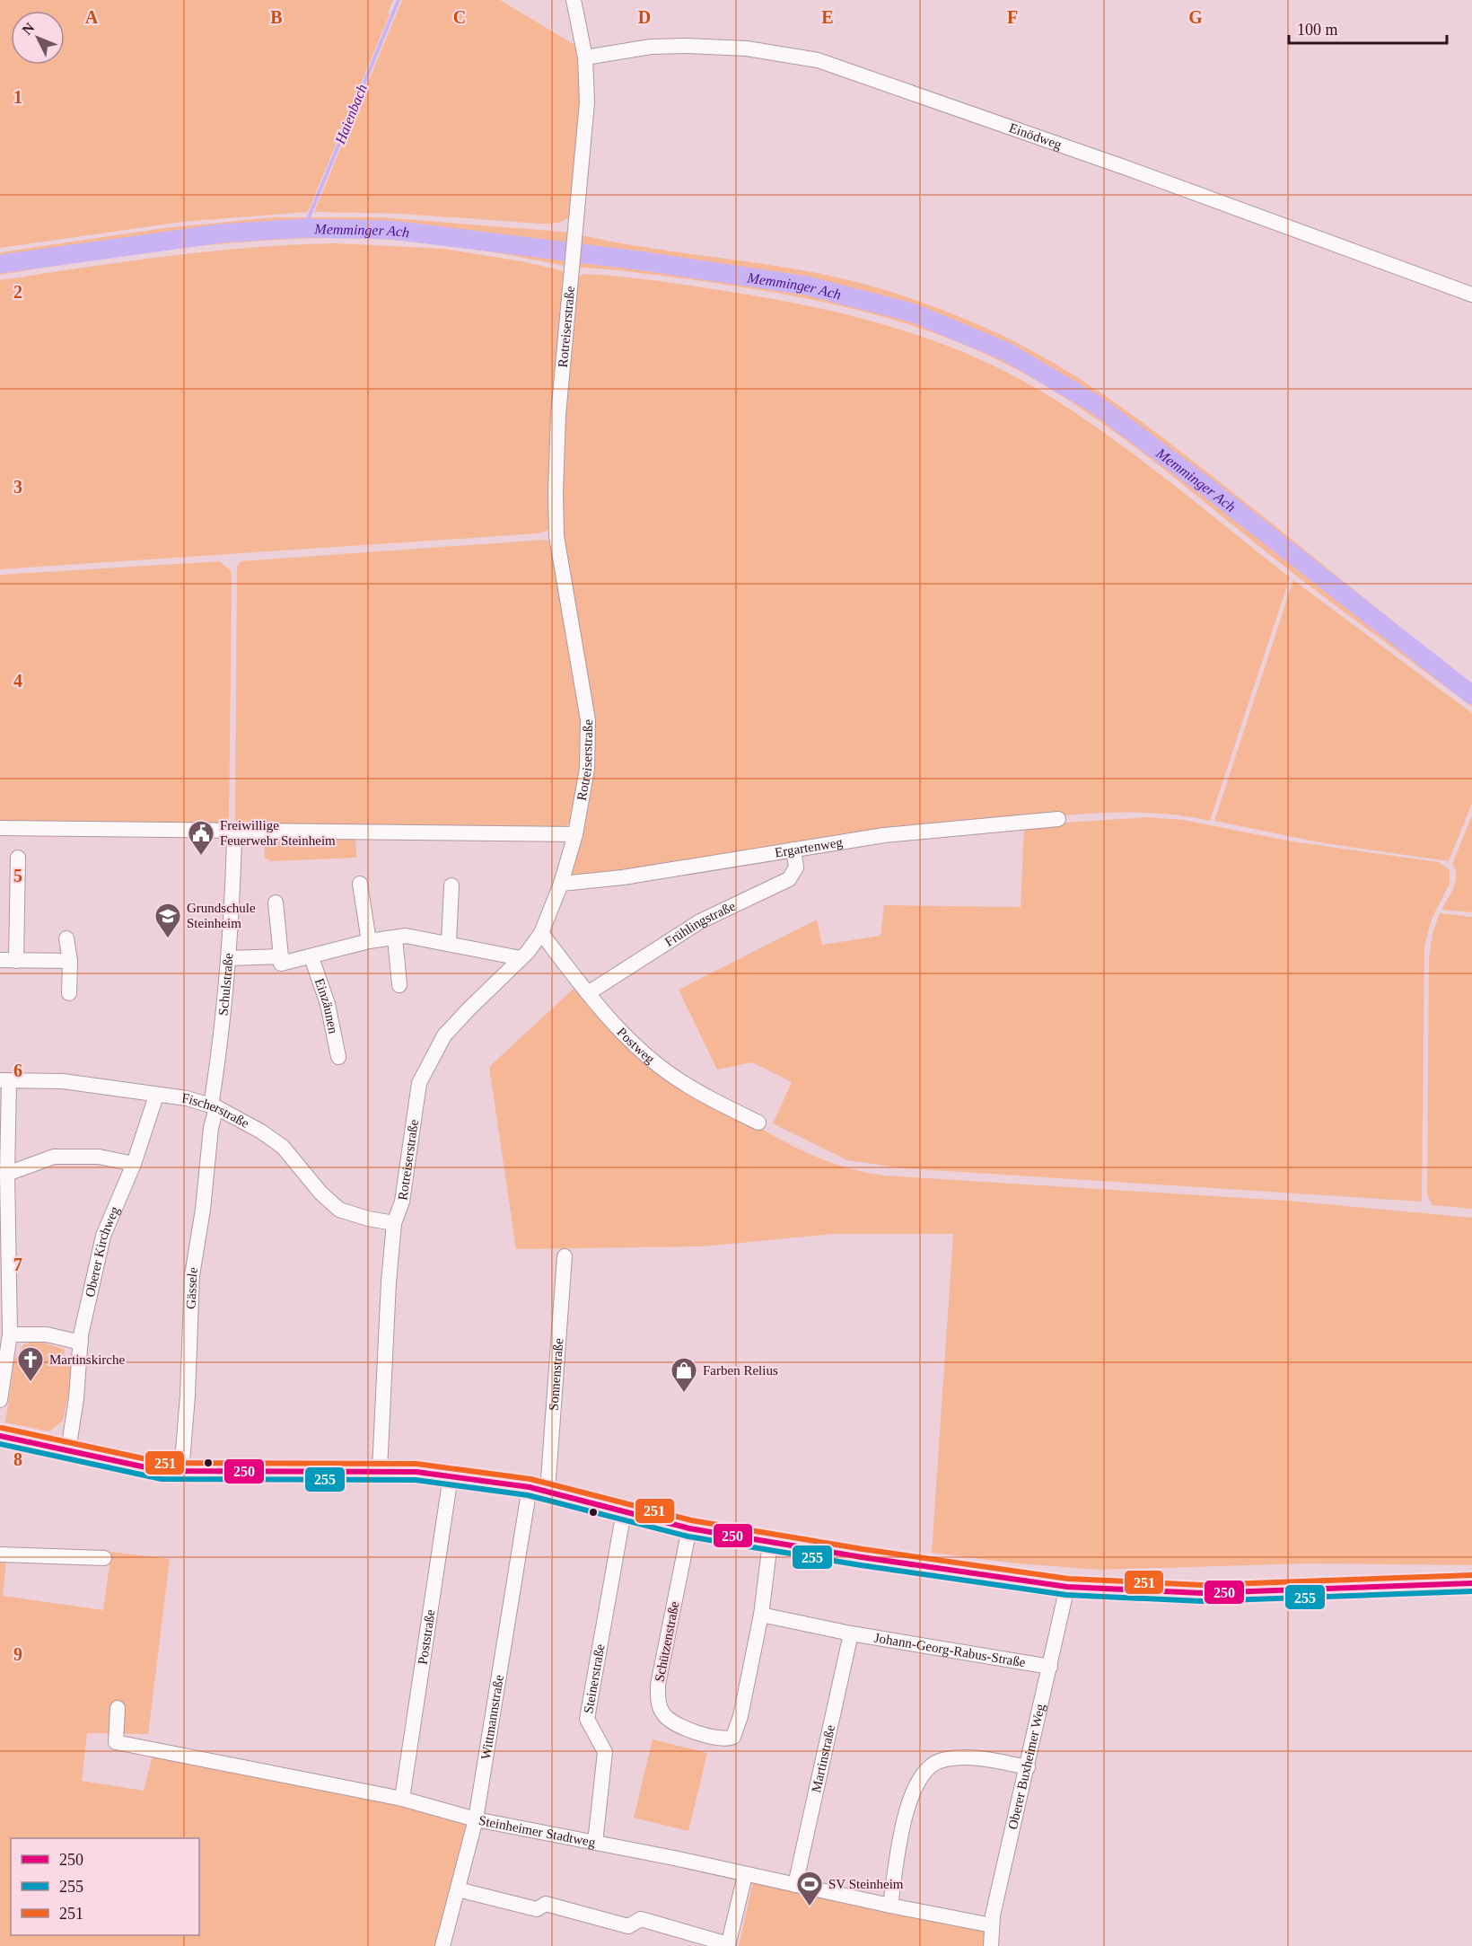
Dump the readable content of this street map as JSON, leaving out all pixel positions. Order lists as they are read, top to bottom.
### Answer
{
  "streets": {
    "street": [
      "Einödweg",
      "Rotreiserstraße",
      "Ergartenweg",
      "Frühlingstraße",
      "Schulstraße",
      "Einzäunen",
      "Postweg",
      "Fischerstraße",
      "Oberer Kirchweg",
      "Gässele",
      "Sonnenstraße",
      "Poststraße",
      "Schützenstraße",
      "Johann-Georg-Rabus-Straße",
      "Steinerstraße",
      "Wittmannstraße",
      "Martinstraße",
      "Oberer Buxheimer Weg",
      "Steinheimer Stadtweg"
    ]
  },
  "crossings": [
    ["Einödweg", "Rotreiserstraße"],
    ["Rotreiserstraße", "Ergartenweg"],
    ["Rotreiserstraße", "Postweg"],
    ["Rotreiserstraße", "Fischerstraße"],
    ["Ergartenweg", "Frühlingstraße"],
    ["Frühlingstraße", "Postweg"],
    ["Schulstraße", "Fischerstraße"],
    ["Schulstraße", "Gässele"],
    ["Fischerstraße", "Oberer Kirchweg"],
    ["Fischerstraße", "Gässele"],
    ["Poststraße", "Steinheimer Stadtweg"],
    ["Johann-Georg-Rabus-Straße", "Martinstraße"],
    ["Johann-Georg-Rabus-Straße", "Oberer Buxheimer Weg"],
    ["Steinerstraße", "Steinheimer Stadtweg"],
    ["Wittmannstraße", "Steinheimer Stadtweg"],
    ["Martinstraße", "Steinheimer Stadtweg"],
    ["Oberer Buxheimer Weg", "Steinheimer Stadtweg"]
  ],
  "water": ["Haienbach", "Memminger Ach"],
  "places": {
    "public building": ["Freiwillige Feuerwehr Steinheim"],
    "school or university": ["Grundschule Steinheim"],
    "church": ["Martinskirche"],
    "shop": ["Farben Relius"],
    "sports": ["SV Steinheim"]
  },
  "lines": ["transit line 251", "transit line 250", "transit line 255"],
  "legend": ["250", "255", "251"],
  "scale_bar": "100 m",
  "north": "top left",
  "grid": {
    "columns": [
      "A",
      "B",
      "C",
      "D",
      "E",
      "F",
      "G"
    ],
    "rows": [
      "1",
      "2",
      "3",
      "4",
      "5",
      "6",
      "7",
      "8",
      "9"
    ]
  }
}
